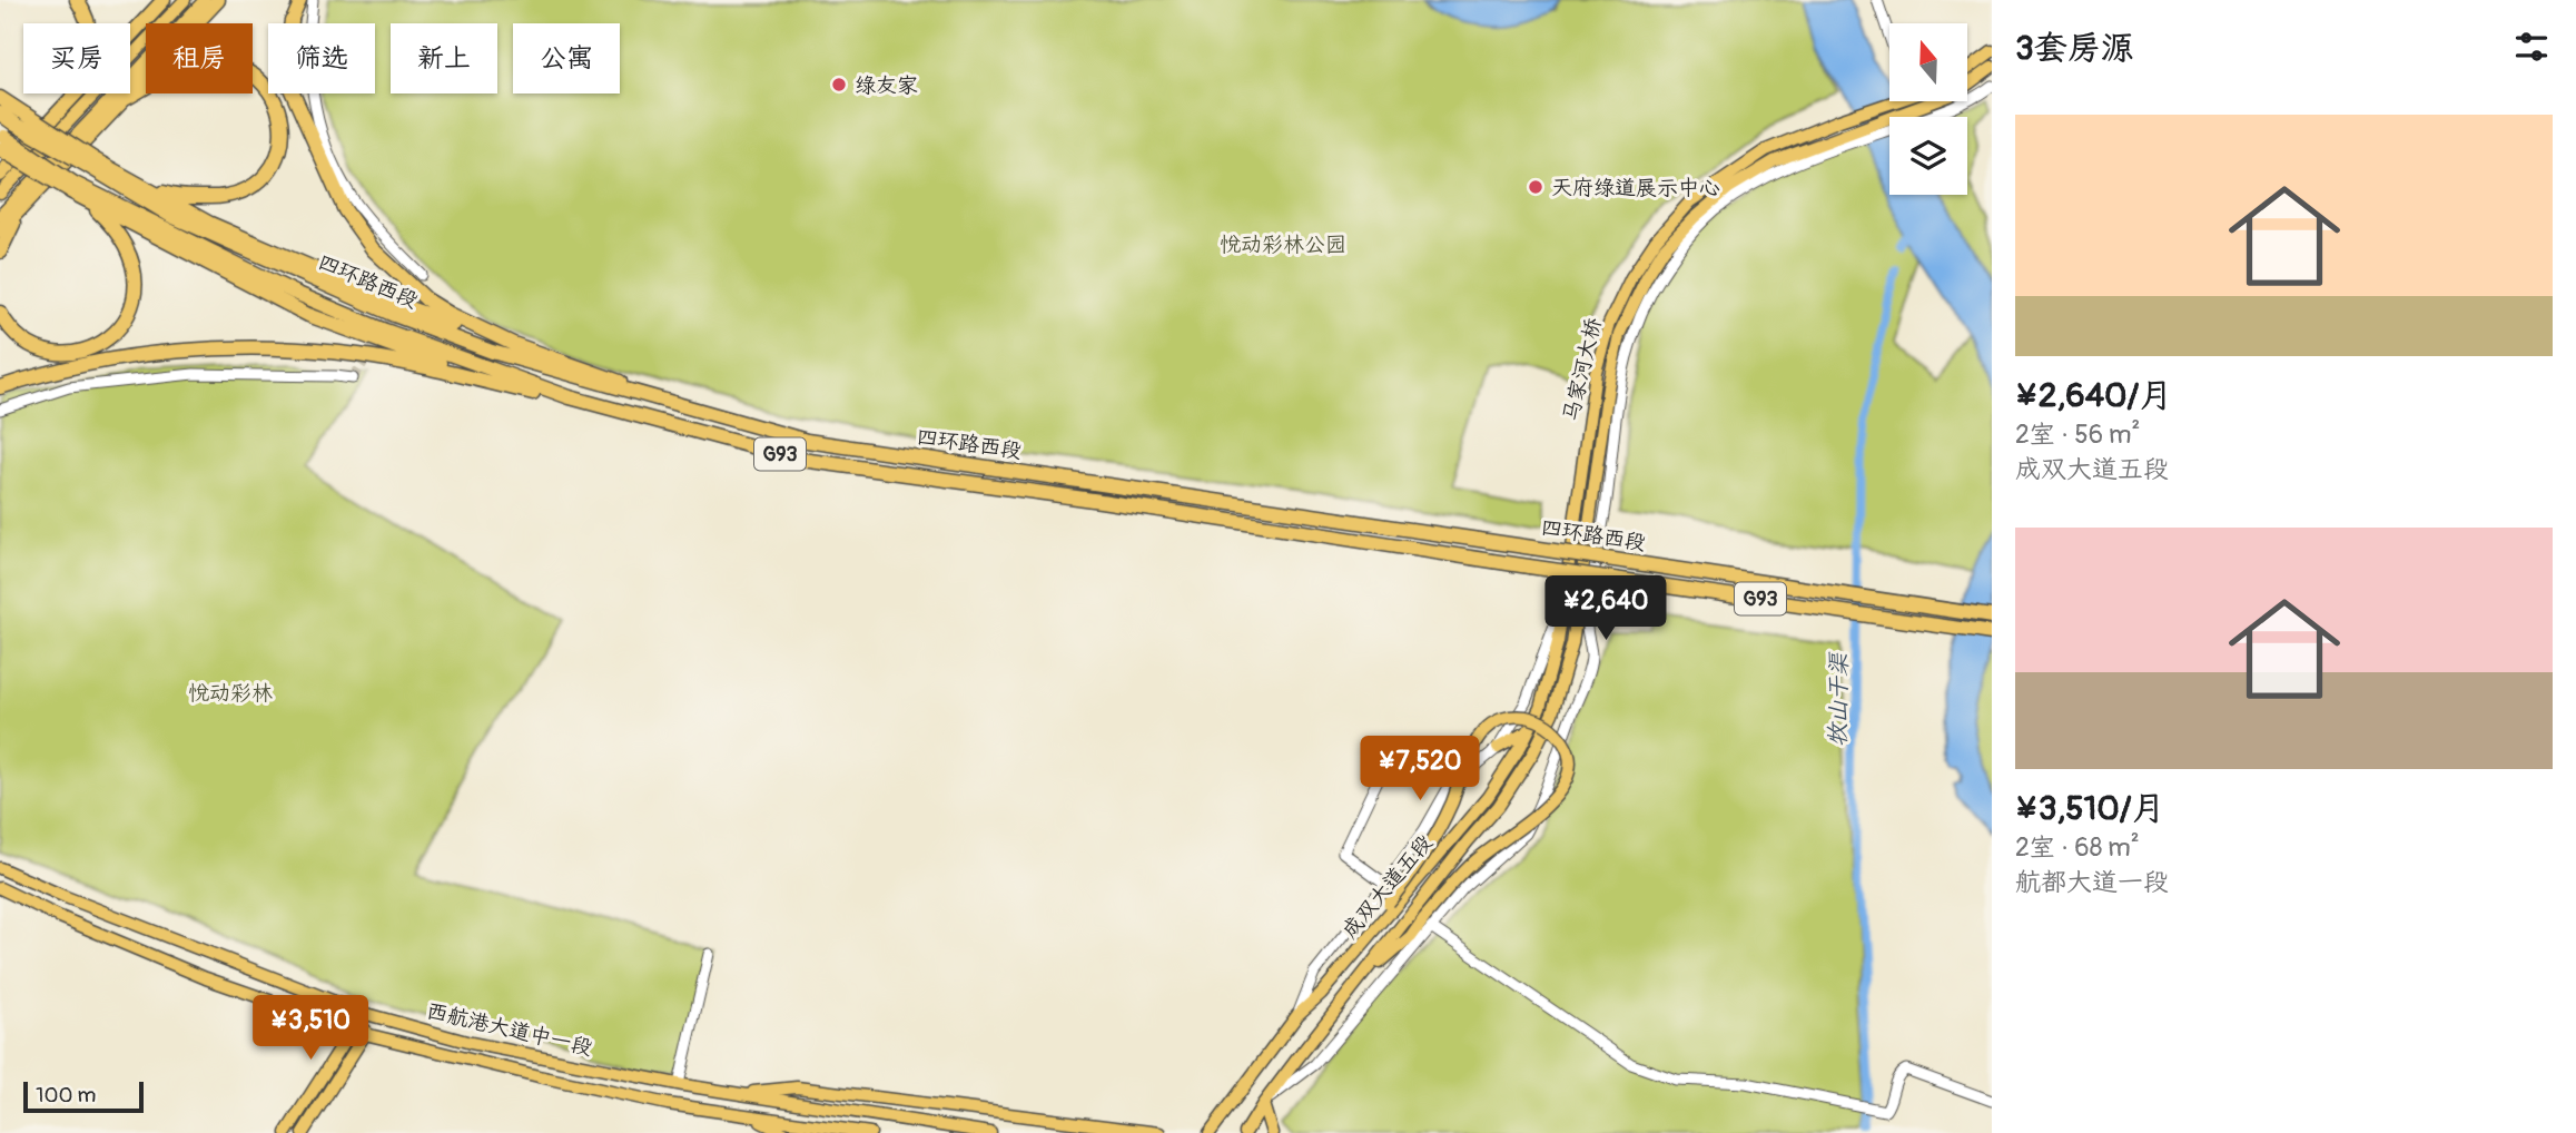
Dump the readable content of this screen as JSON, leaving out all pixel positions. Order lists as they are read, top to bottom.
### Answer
{
  "streets": {
    "highway": ["四环路西段", "G93"],
    "main road": ["马家河大桥", "成双大道五段", "西航港大道中一段"]
  },
  "crossings": [
    ["马家河大桥", "成双大道五段"]
  ],
  "water": ["牧山干渠"],
  "parks": ["悦动彩林公园", "悦动彩林"],
  "places": ["绿友家", "天府绿道展示中心"],
  "scale_bar": "100 m",
  "north": "top",
  "page": {
    "heading": "3套房源",
    "chip": [
      "买房",
      "租房",
      "筛选",
      "新上",
      "公寓"
    ],
    "list": [
      {
        "name": "¥2,640/月",
        "note": "2室 · 56 m² · 成双大道五段"
      },
      {
        "name": "¥3,510/月",
        "note": "2室 · 68 m² · 航都大道一段"
      }
    ],
    "price": ["¥2,640", "¥7,520", "¥3,510"],
    "scale": "100 m"
  }
}
